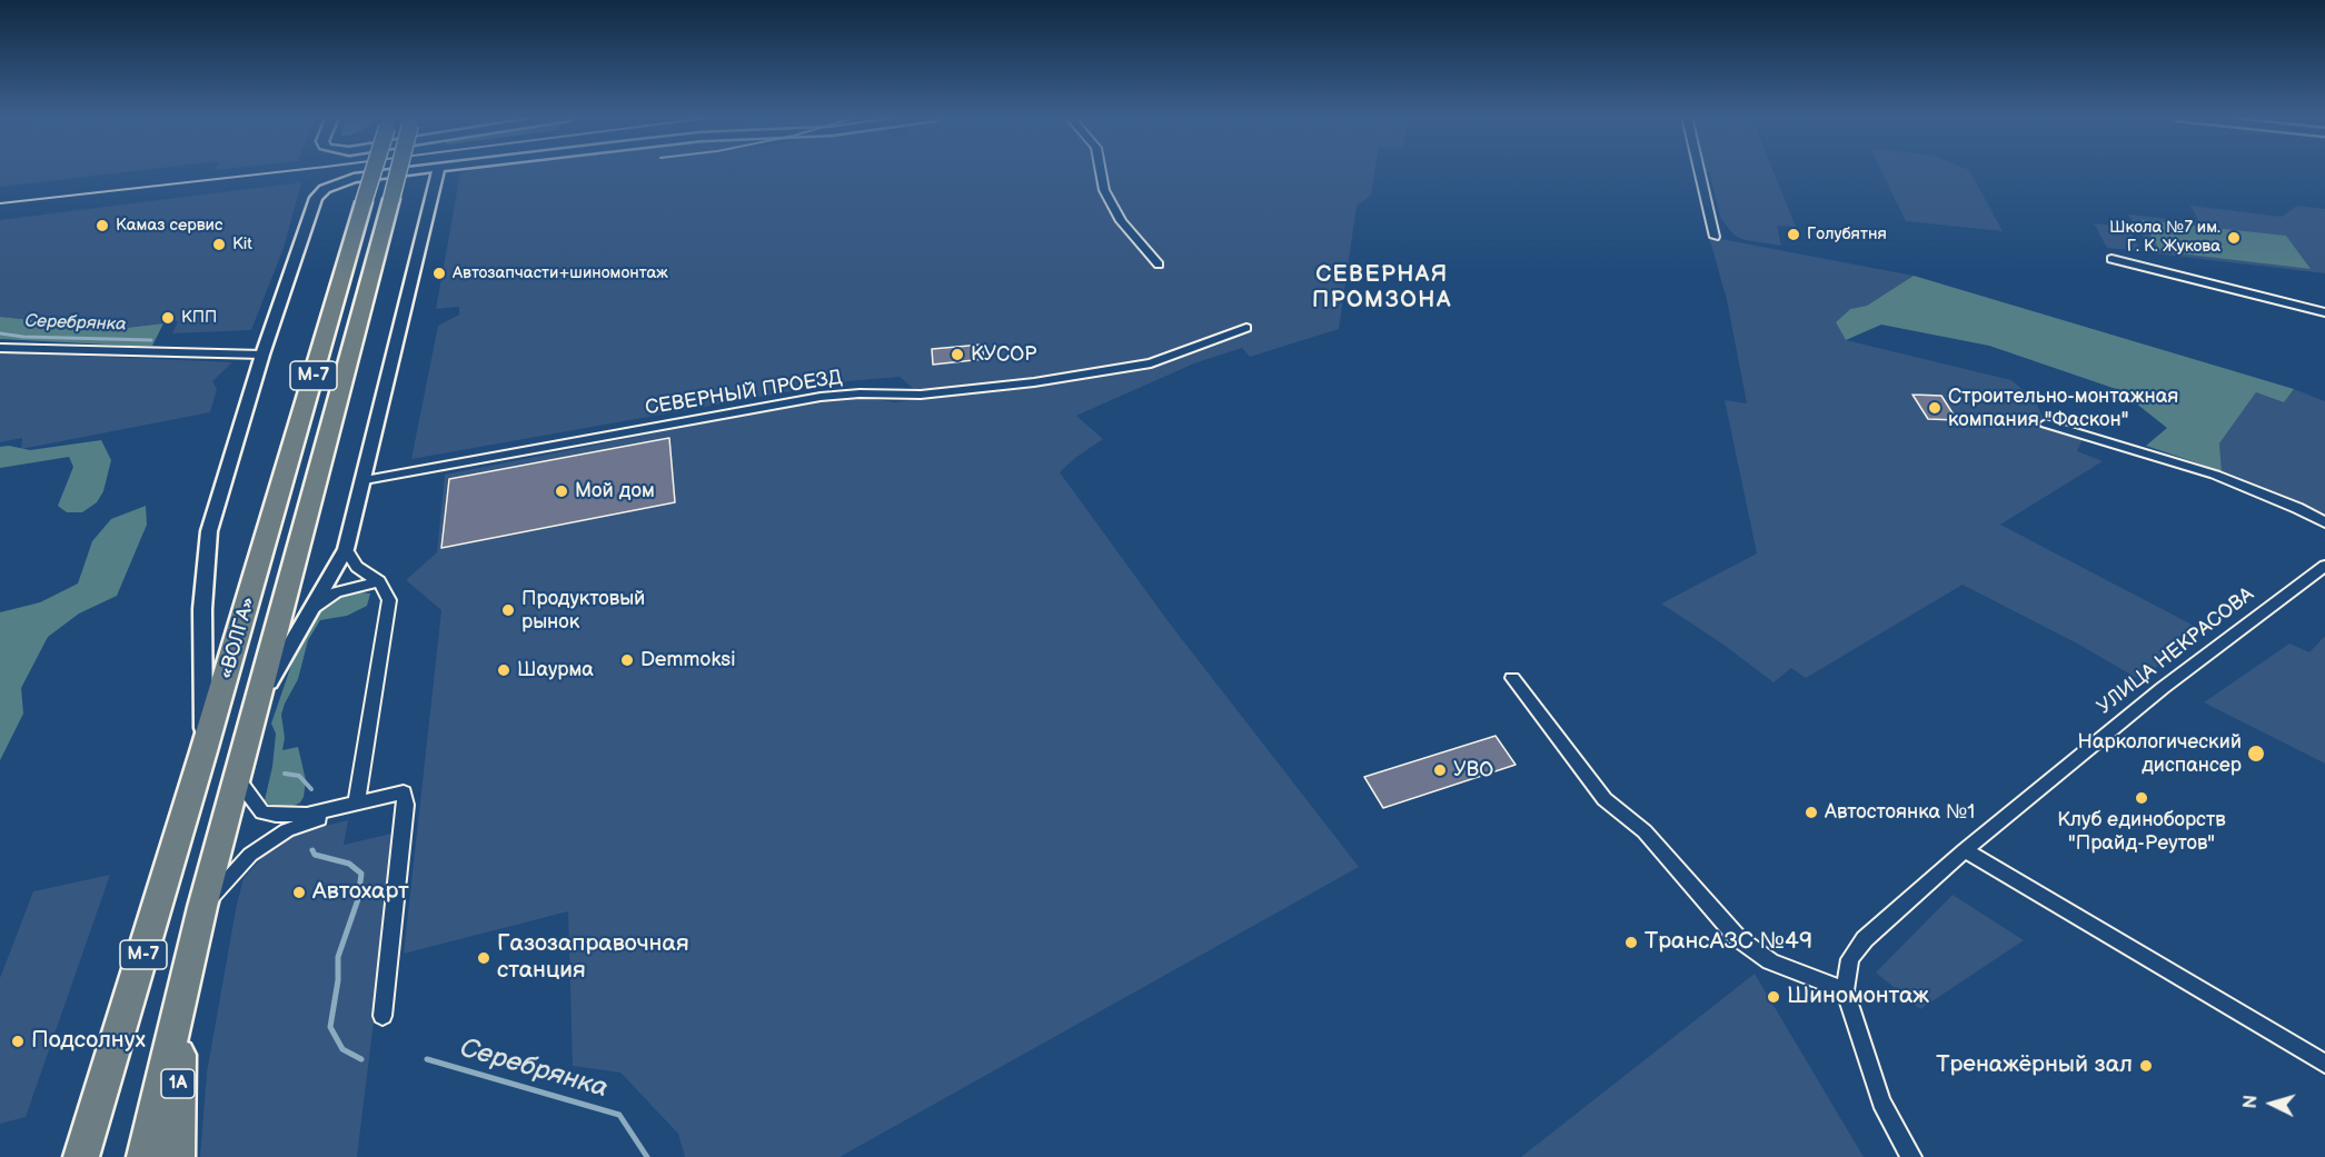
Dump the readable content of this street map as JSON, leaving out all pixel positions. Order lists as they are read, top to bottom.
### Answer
{
  "streets": {
    "highway": ["М-7", "«ВОЛГА»", "1A"],
    "street": ["СЕВЕРНЫЙ ПРОЕЗД", "УЛИЦА НЕКРАСОВА"]
  },
  "crossings": [
    ["«ВОЛГА»", "1A"]
  ],
  "districts": ["СЕВЕРНАЯ ПРОМЗОНА"],
  "water": ["Серебрянка"],
  "places": [
    "Камаз сервис",
    "Голубятня",
    "Школа №7 им. Г. К. Жукова",
    "Kit",
    "Автозапчасти+шиномонтаж",
    "КПП",
    "КУСОР",
    "Строительно-монтажная компания \"Фаскон\"",
    "Мой дом",
    "Продуктовый рынок",
    "Demmoksi",
    "Шаурма",
    "Наркологический диспансер",
    "УВО",
    "Клуб единоборств \"Прайд-Реутов\"",
    "Автостоянка №1",
    "Автохарт",
    "ТрансАЗС №49",
    "Газозаправочная станция",
    "Шиномонтаж",
    "Подсолнух",
    "Тренажёрный зал"
  ],
  "north": "left"
}
